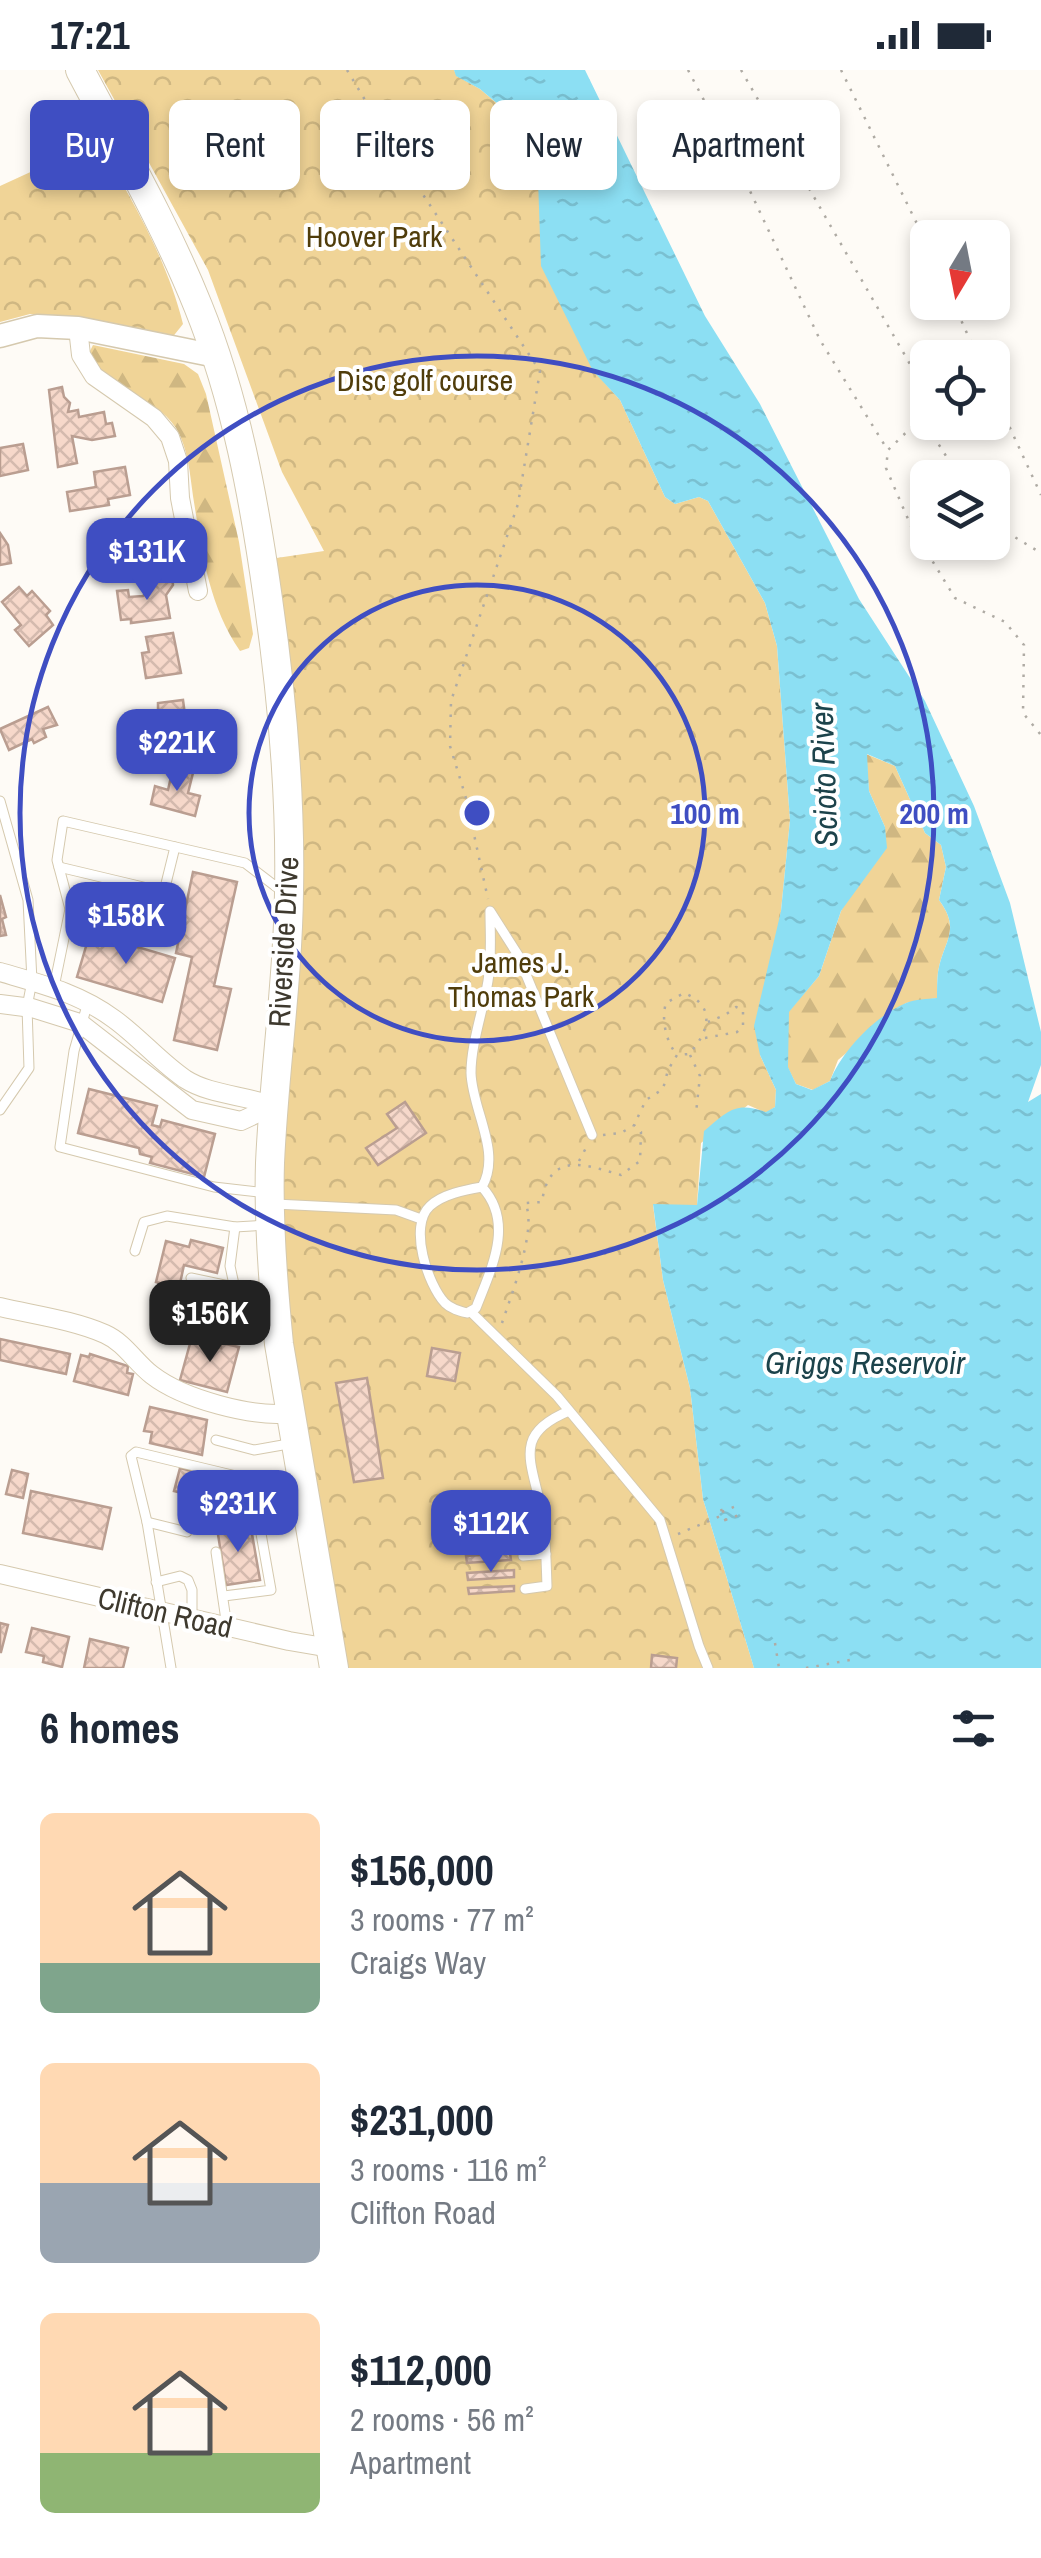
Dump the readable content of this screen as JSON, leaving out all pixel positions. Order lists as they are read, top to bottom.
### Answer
{
  "streets": {
    "main road": ["Riverside Drive"],
    "street": ["Clifton Road"]
  },
  "crossings": [
    ["Riverside Drive", "Clifton Road"]
  ],
  "water": ["Scioto River", "Griggs Reservoir"],
  "parks": ["Hoover Park", "Disc golf course", "James J. Thomas Park"],
  "north": "bottom",
  "page": {
    "status": "17:21",
    "chip": [
      "Buy",
      "Rent",
      "Filters",
      "New",
      "Apartment"
    ],
    "price": [
      "$131K",
      "$221K",
      "$158K",
      "$156K",
      "$231K",
      "$112K"
    ],
    "heading": "6 homes",
    "list": [
      {
        "name": "$156,000",
        "note": "3 rooms · 77 m² · Craigs Way"
      },
      {
        "name": "$231,000",
        "note": "3 rooms · 116 m² · Clifton Road"
      },
      {
        "name": "$112,000",
        "note": "2 rooms · 56 m² · Apartment"
      }
    ]
  },
  "rings": ["100 m", "200 m"]
}
